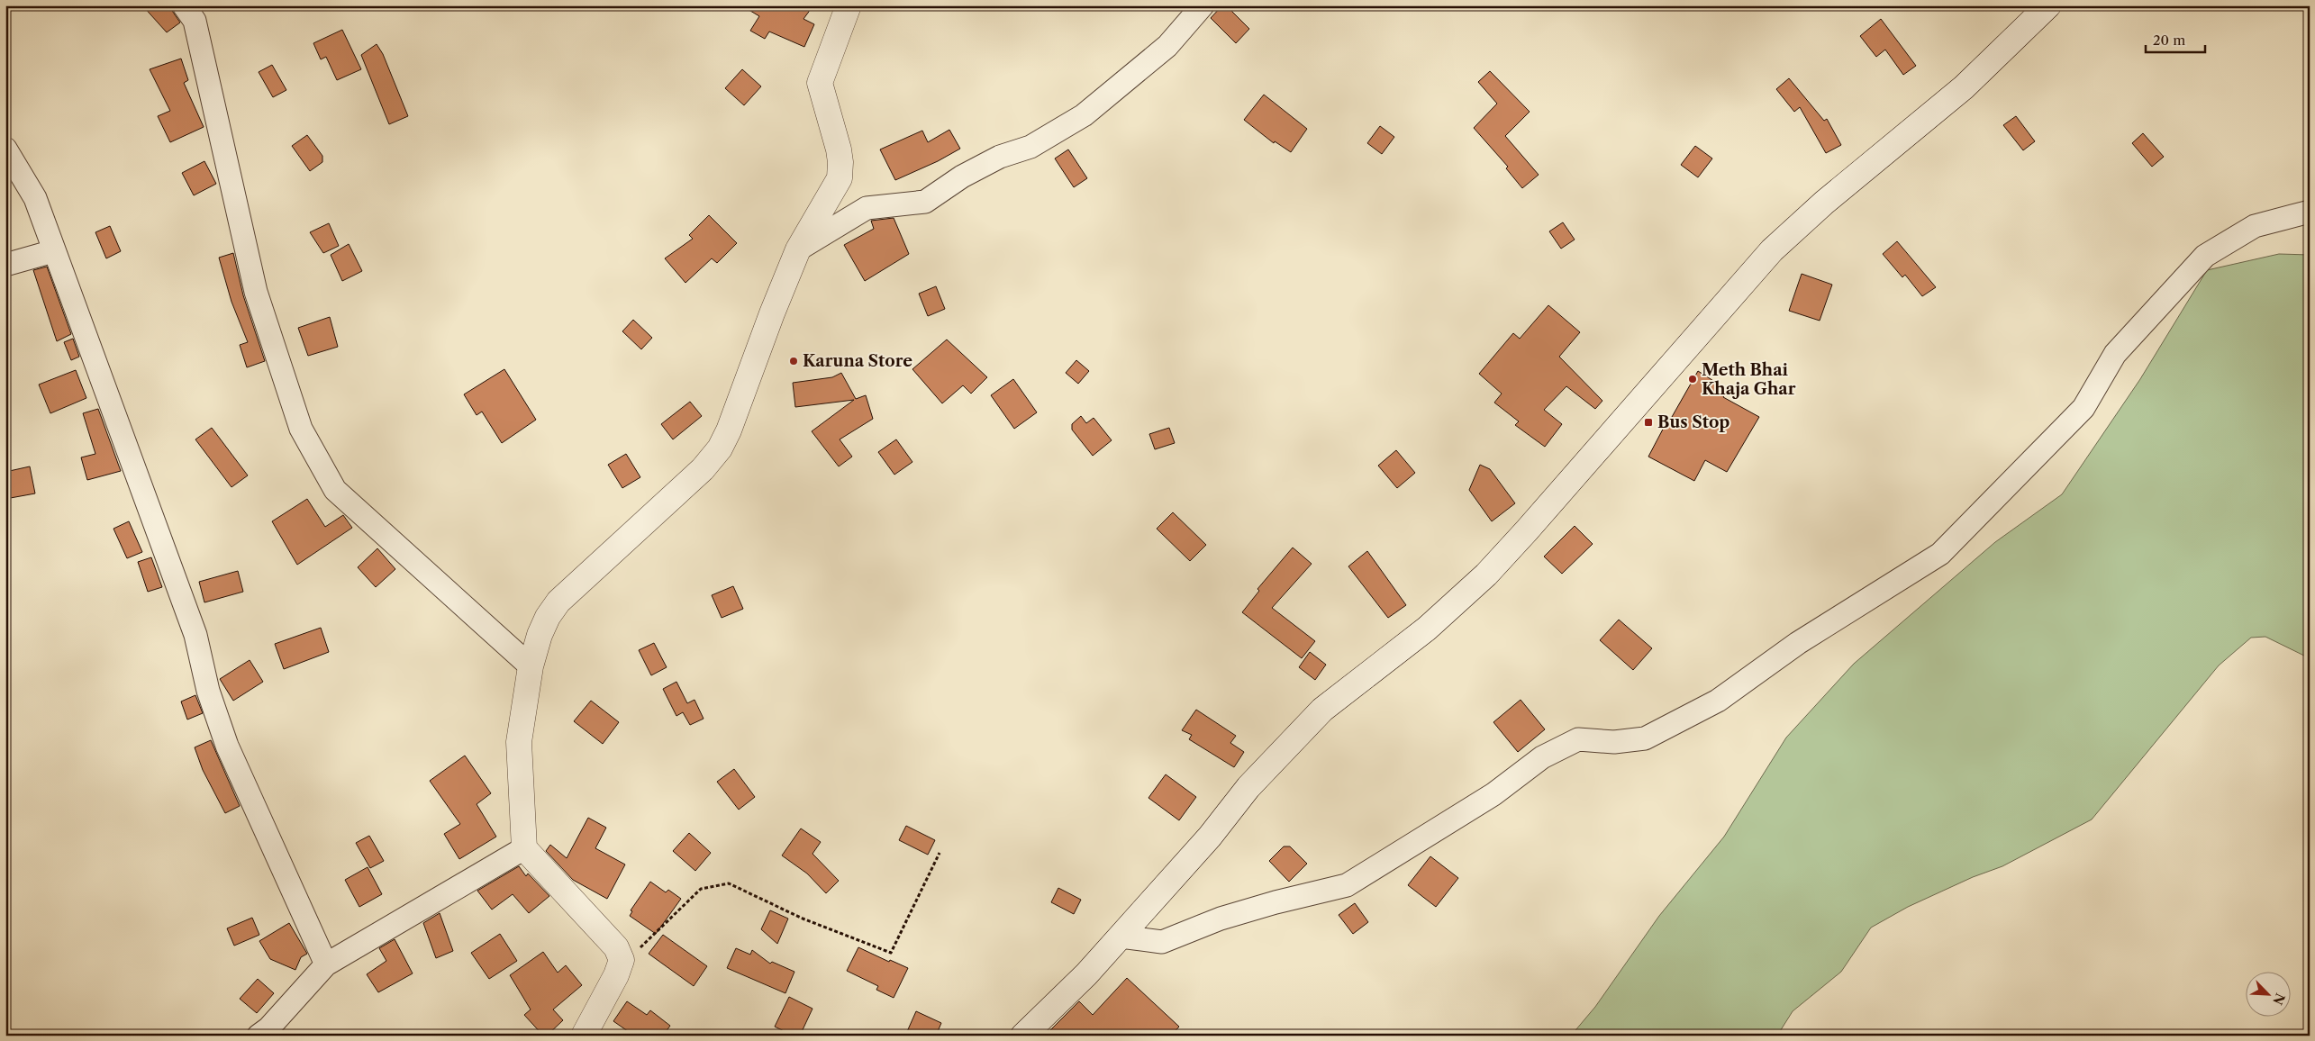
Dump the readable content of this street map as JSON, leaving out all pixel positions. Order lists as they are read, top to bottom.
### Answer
{
  "places": {
    "other": ["Karuna Store", "Meth Bhai Khaja Ghar"],
    "transit": ["Bus Stop"]
  },
  "scale_bar": "20 m",
  "north": "bottom right"
}
